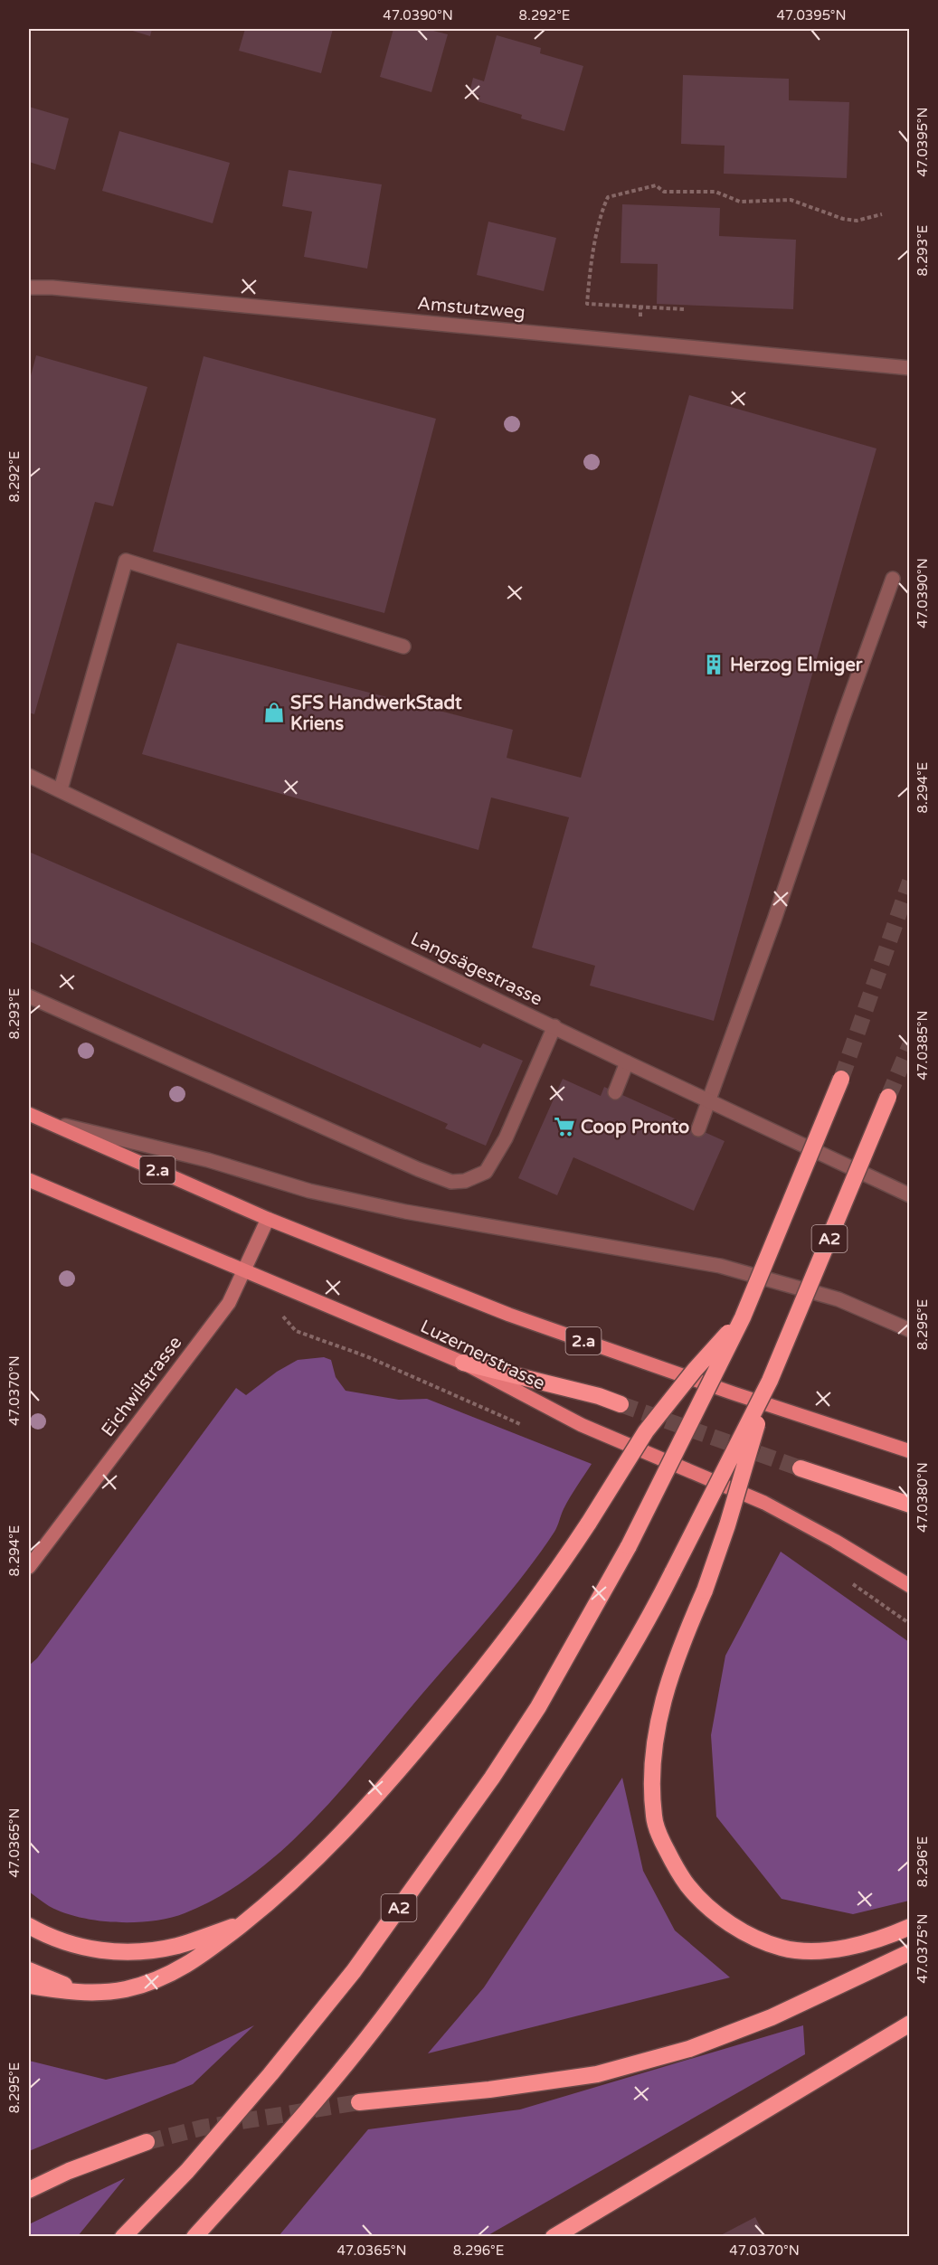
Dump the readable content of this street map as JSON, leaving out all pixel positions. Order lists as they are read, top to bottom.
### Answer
{
  "streets": {
    "highway": ["A2"],
    "main road": ["2.a", "Luzernerstrasse", "Eichwilstrasse"],
    "street": ["Amstutzweg", "Langsägestrasse"]
  },
  "crossings": [
    ["2.a", "Eichwilstrasse"],
    ["Luzernerstrasse", "Eichwilstrasse"]
  ],
  "places": {
    "building": ["Herzog Elmiger"],
    "shop": ["SFS HandwerkStadt Kriens"],
    "supermarket": ["Coop Pronto"]
  },
  "coordinates": [
    "47.0390°N",
    "8.292°E",
    "47.0395°N",
    "8.293°E",
    "8.294°E",
    "47.0385°N",
    "8.295°E",
    "47.0370°N",
    "47.0380°N",
    "47.0365°N",
    "8.296°E",
    "47.0375°N"
  ]
}
